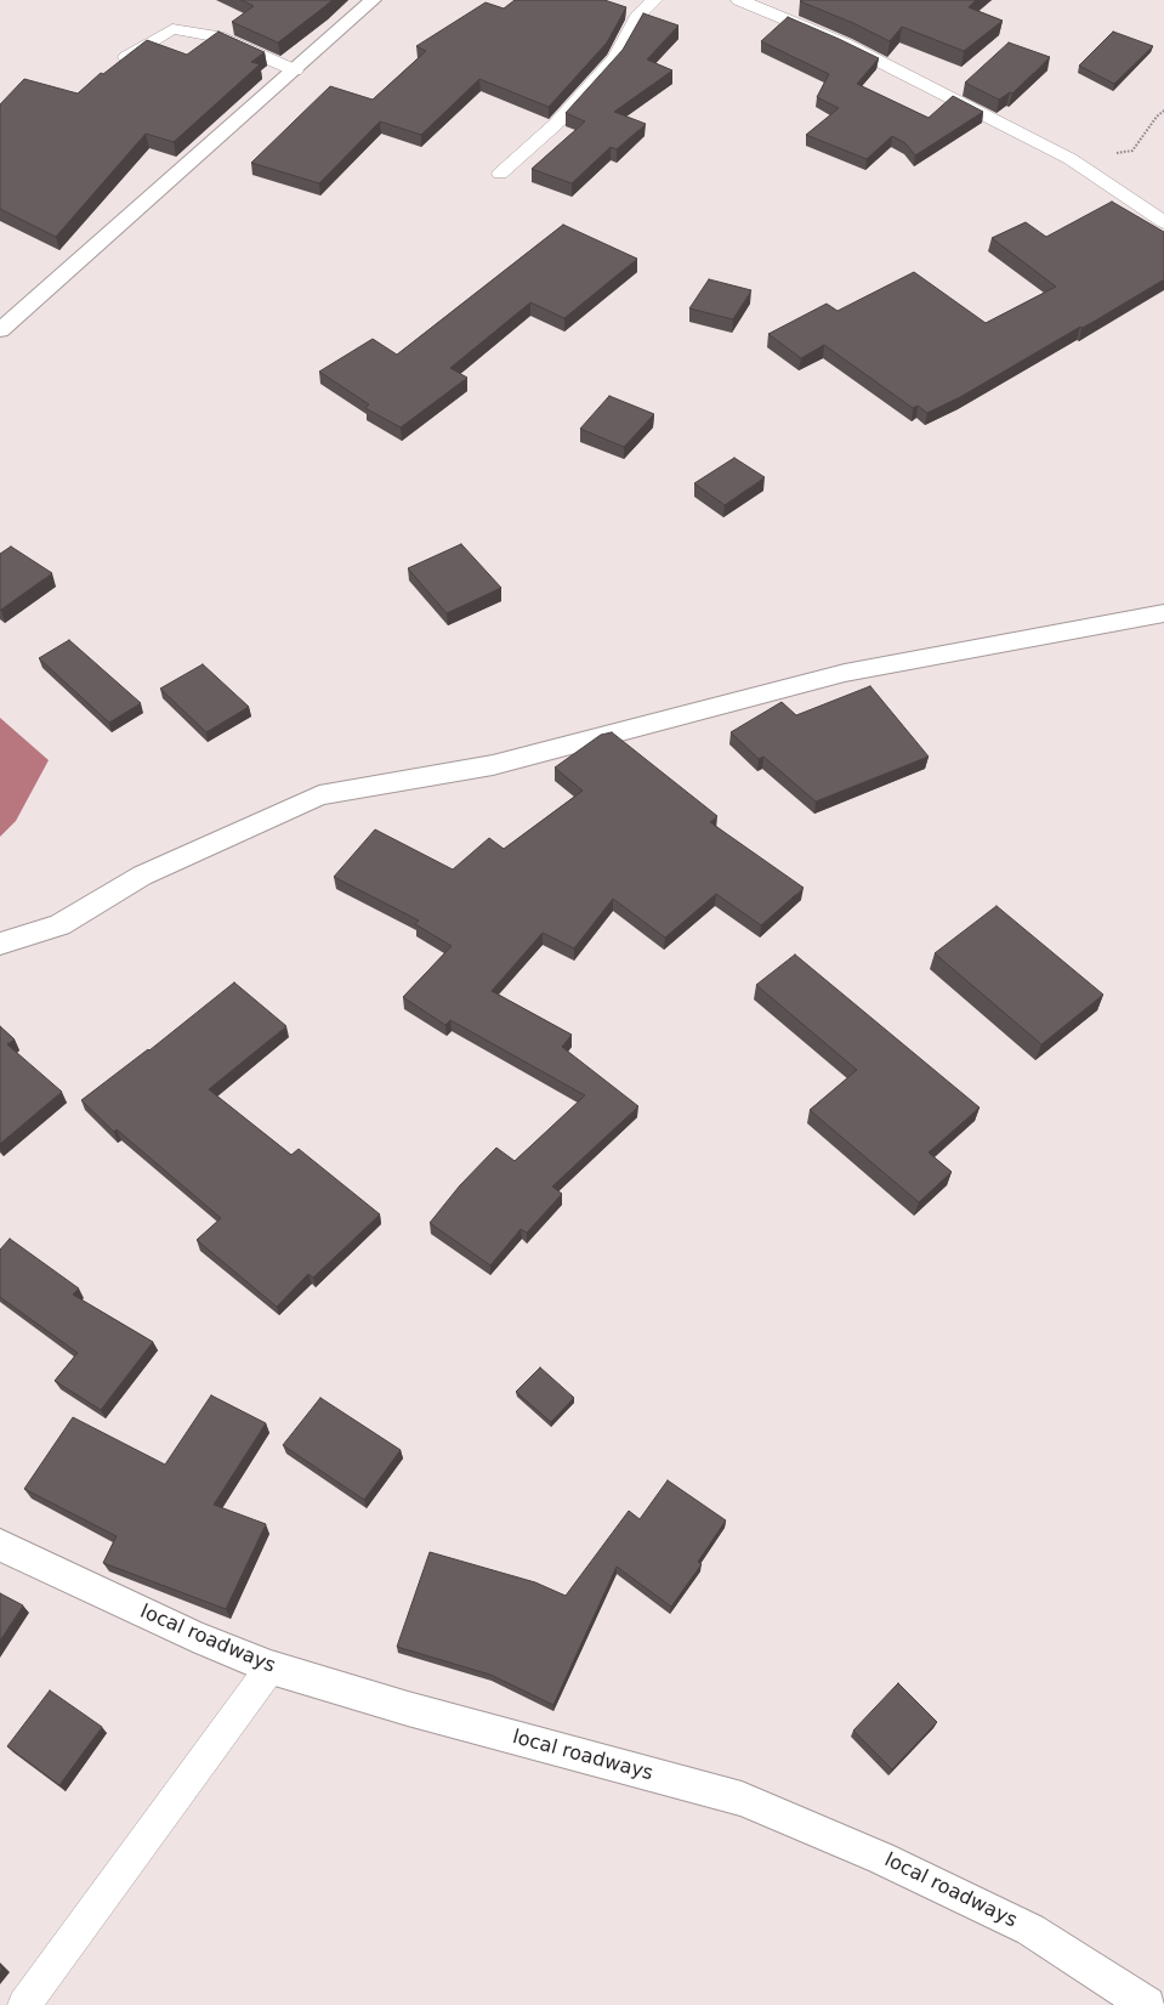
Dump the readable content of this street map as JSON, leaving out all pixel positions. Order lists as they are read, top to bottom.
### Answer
{
  "streets": {
    "street": ["local roadways"]
  }
}
